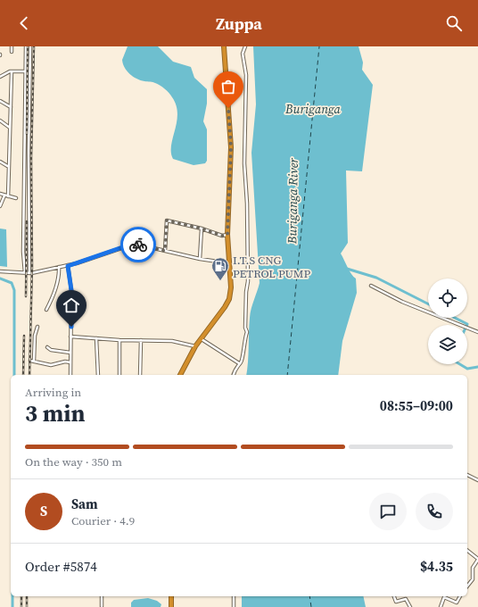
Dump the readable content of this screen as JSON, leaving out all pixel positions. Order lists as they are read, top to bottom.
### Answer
{
  "water": ["Buriganga", "Buriganga River"],
  "places": {
    "fuel station": ["I.T.S CNG PETROL PUMP"]
  },
  "page": {
    "header": "Zuppa",
    "heading": ["3 min", "Arriving in", "08:55–09:00"],
    "panel": [
      "Sam",
      "Courier · 4.9",
      "Order #5874",
      "$4.35"
    ],
    "bar": "On the way · 350 m",
    "round": "S"
  }
}
